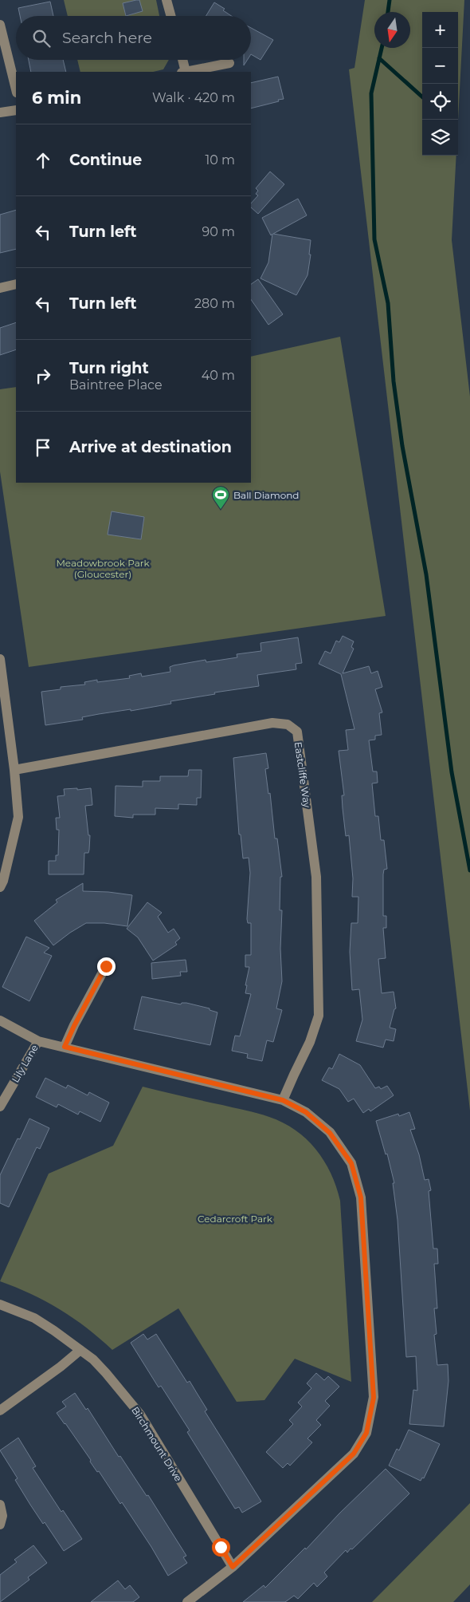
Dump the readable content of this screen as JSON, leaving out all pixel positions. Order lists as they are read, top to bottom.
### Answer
{
  "streets": {
    "street": ["Eastcliffe Way", "Lily Lane", "Birchmount Drive"]
  },
  "parks": ["Meadowbrook Park (Gloucester)", "Cedarcroft Park"],
  "places": {
    "sports": ["Ball Diamond"]
  },
  "north": "bottom",
  "page": {
    "map_buttons": ["+", "−"],
    "search": "Search here",
    "heading": ["6 min", "Walk · 420 m"],
    "list": [
      ["Continue", "10 m"],
      ["Turn left", "90 m"],
      ["Turn left", "280 m"],
      ["Turn right", "Baintree Place", "40 m"],
      "Arrive at destination"
    ]
  }
}
